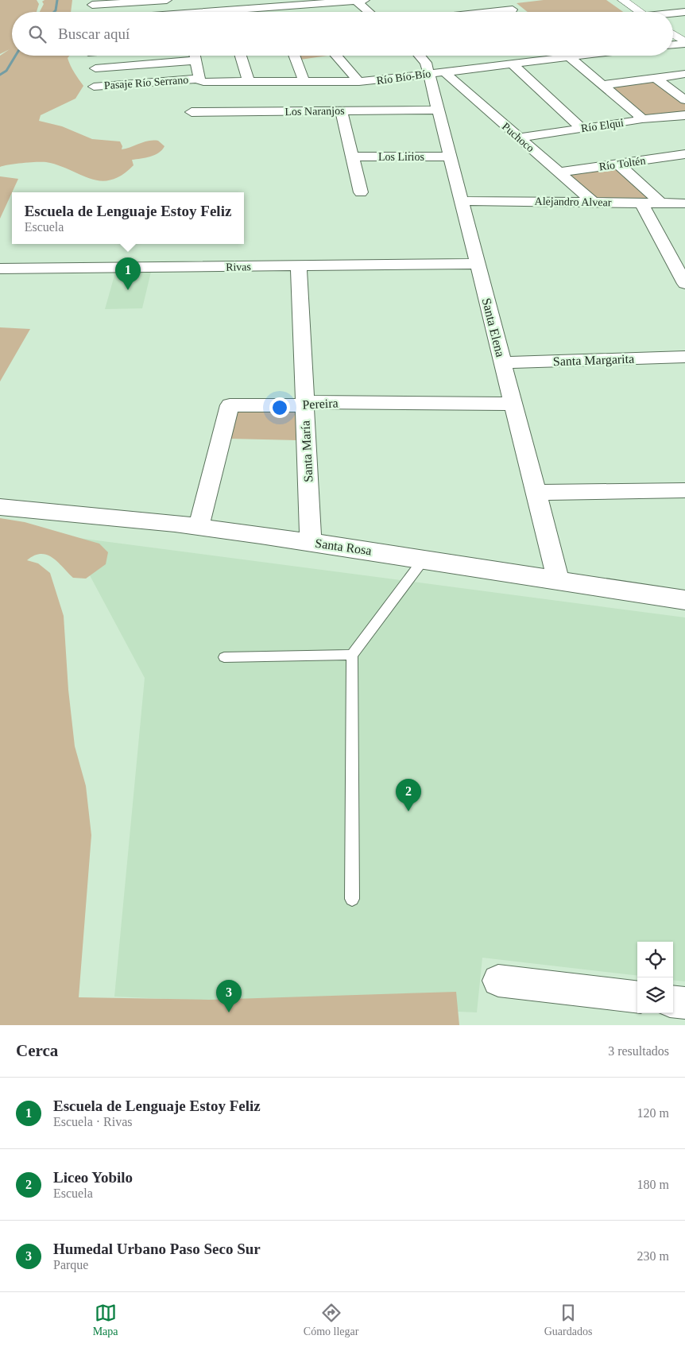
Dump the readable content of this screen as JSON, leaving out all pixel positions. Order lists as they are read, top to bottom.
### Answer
{
  "streets": {
    "street": [
      "Río Bío-Bío",
      "Pasaje Río Serrano",
      "Los Naranjos",
      "Río Elqui",
      "Puchoco",
      "Los Lirios",
      "Río Toltén",
      "Alejandro Alvear",
      "Rivas",
      "Santa Elena",
      "Santa Margarita",
      "Pereira",
      "Santa María",
      "Santa Rosa"
    ]
  },
  "crossings": [
    ["Río Bío-Bío", "Pasaje Río Serrano"],
    ["Río Bío-Bío", "Puchoco"],
    ["Río Bío-Bío", "Santa Elena"],
    ["Los Naranjos", "Santa Elena"],
    ["Río Elqui", "Puchoco"],
    ["Puchoco", "Río Toltén"],
    ["Puchoco", "Alejandro Alvear"],
    ["Puchoco", "Santa Elena"],
    ["Los Lirios", "Santa Elena"],
    ["Alejandro Alvear", "Santa Elena"],
    ["Rivas", "Santa Elena"],
    ["Rivas", "Santa María"],
    ["Santa Elena", "Santa Margarita"],
    ["Santa Elena", "Pereira"],
    ["Santa Elena", "Santa Rosa"],
    ["Pereira", "Santa María"],
    ["Pereira", "Santa Rosa"],
    ["Santa María", "Santa Rosa"]
  ],
  "page": {
    "search": "Buscar aquí",
    "popup": ["Escuela de Lenguaje Estoy Feliz", "Escuela"],
    "pins": ["1", "2", "3"],
    "heading": ["Cerca", "3 resultados"],
    "list": [
      {
        "mark": "1",
        "name": "Escuela de Lenguaje Estoy Feliz",
        "note": "Escuela · Rivas",
        "value": "120 m"
      },
      {
        "mark": "2",
        "name": "Liceo Yobilo",
        "note": "Escuela",
        "value": "180 m"
      },
      {
        "mark": "3",
        "name": "Humedal Urbano Paso Seco Sur",
        "note": "Parque",
        "value": "230 m"
      }
    ],
    "nav": ["Mapa", "Cómo llegar", "Guardados"]
  }
}
